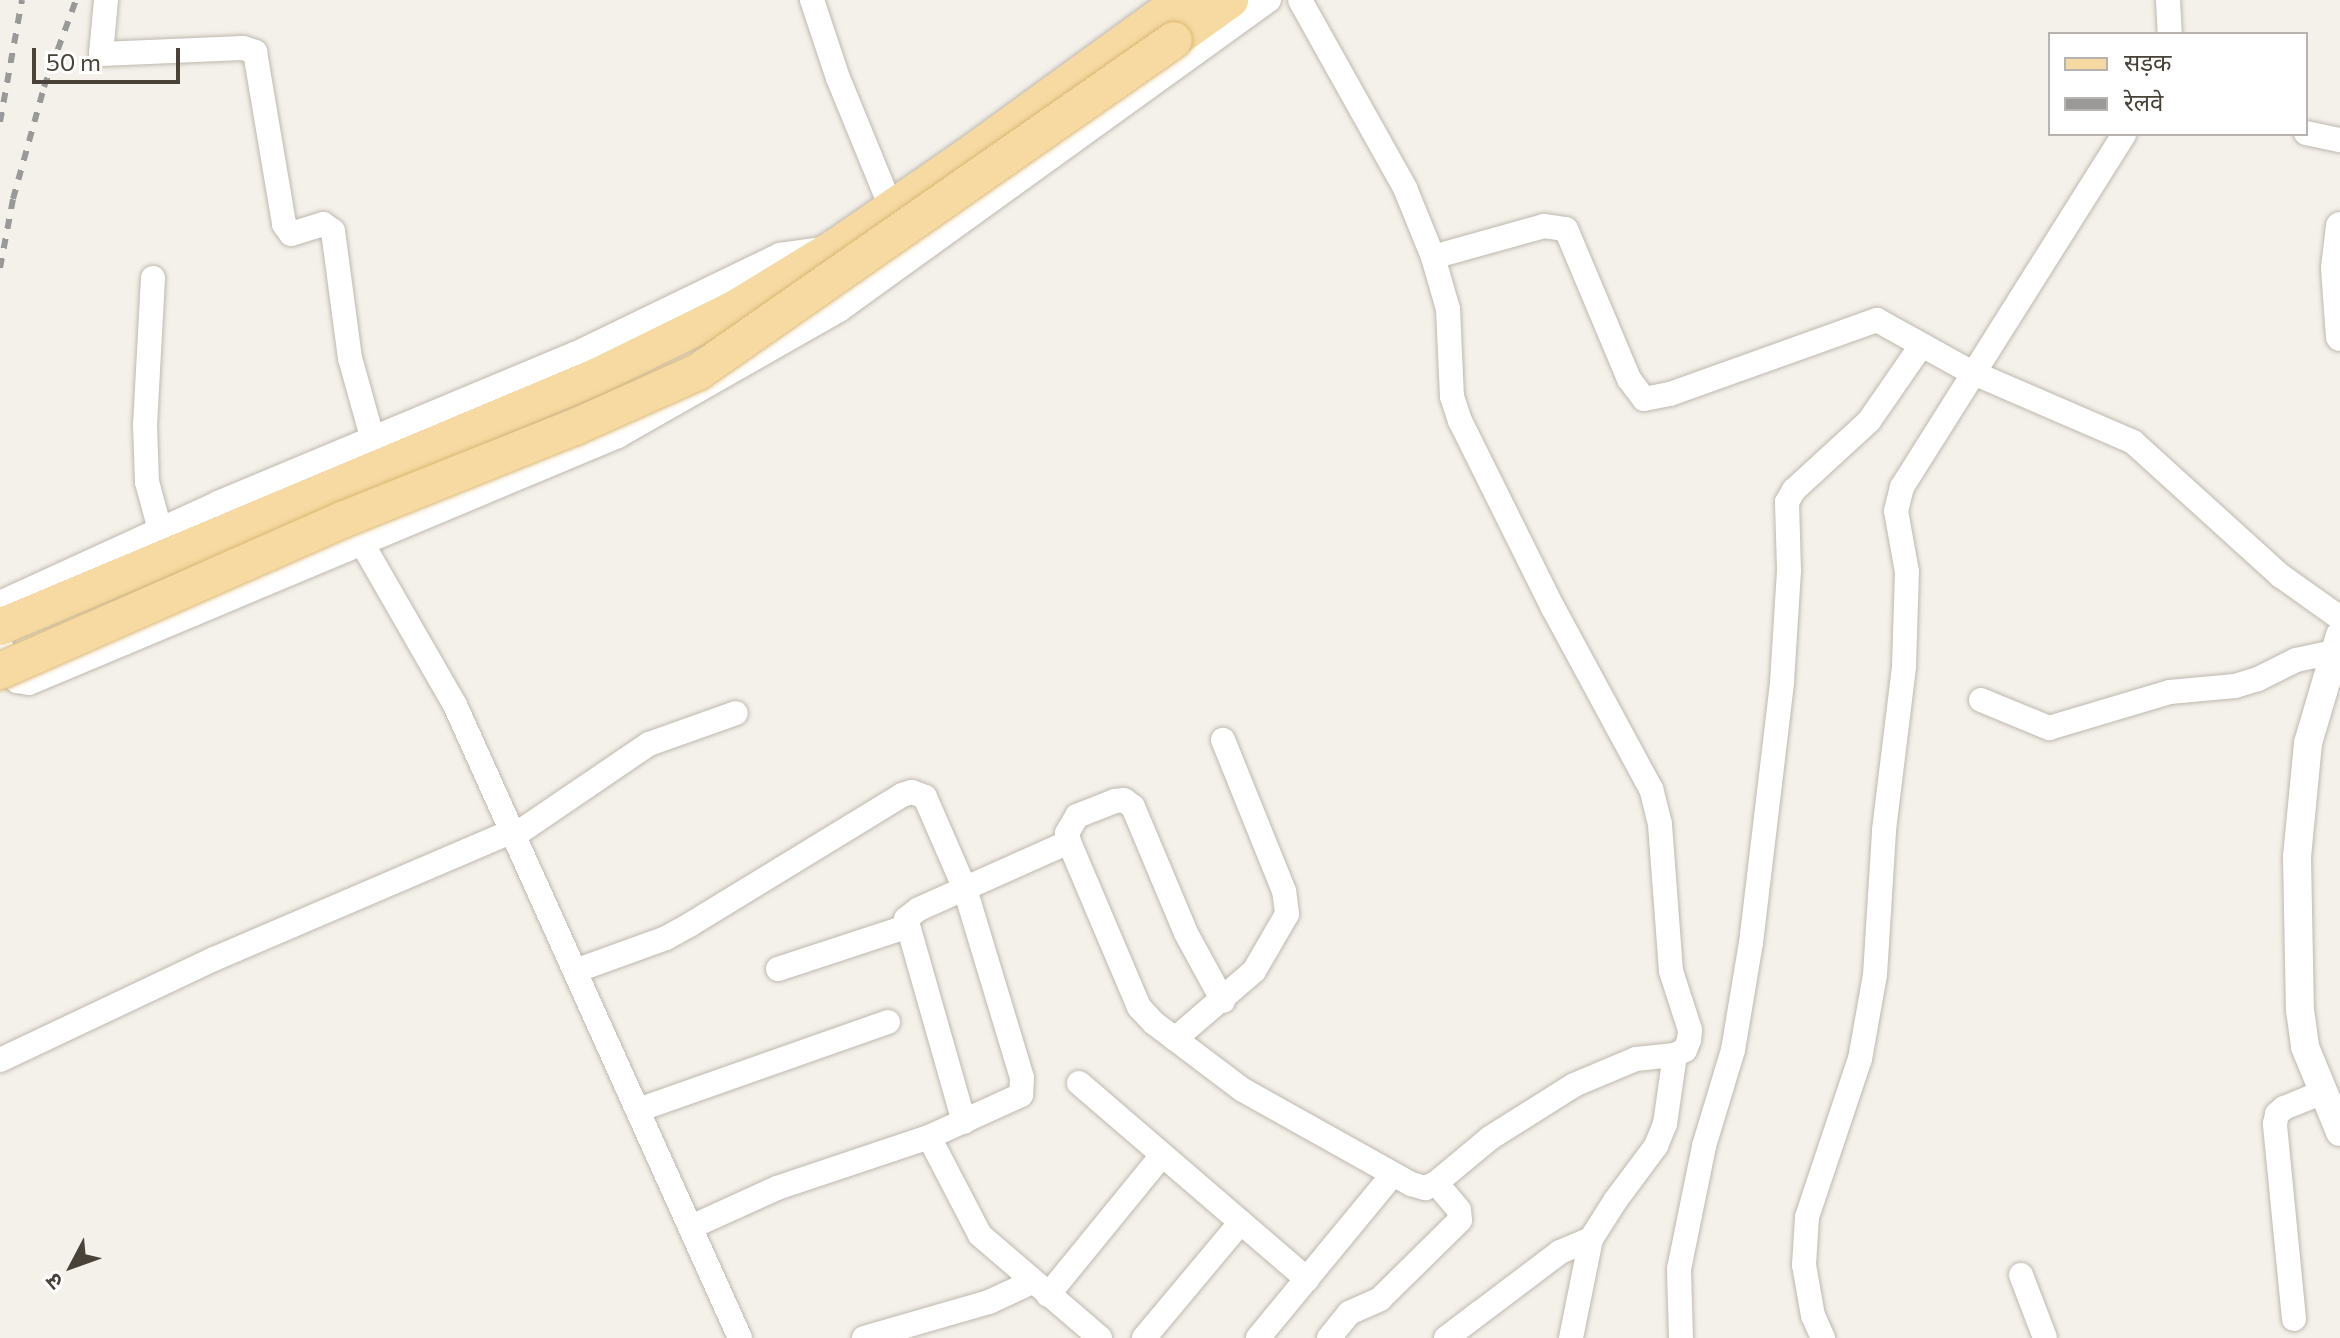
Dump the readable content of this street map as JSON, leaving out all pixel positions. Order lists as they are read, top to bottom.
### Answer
{
  "legend": ["सड़क", "रेलवे"],
  "scale_bar": "50 m",
  "north": "bottom left"
}
